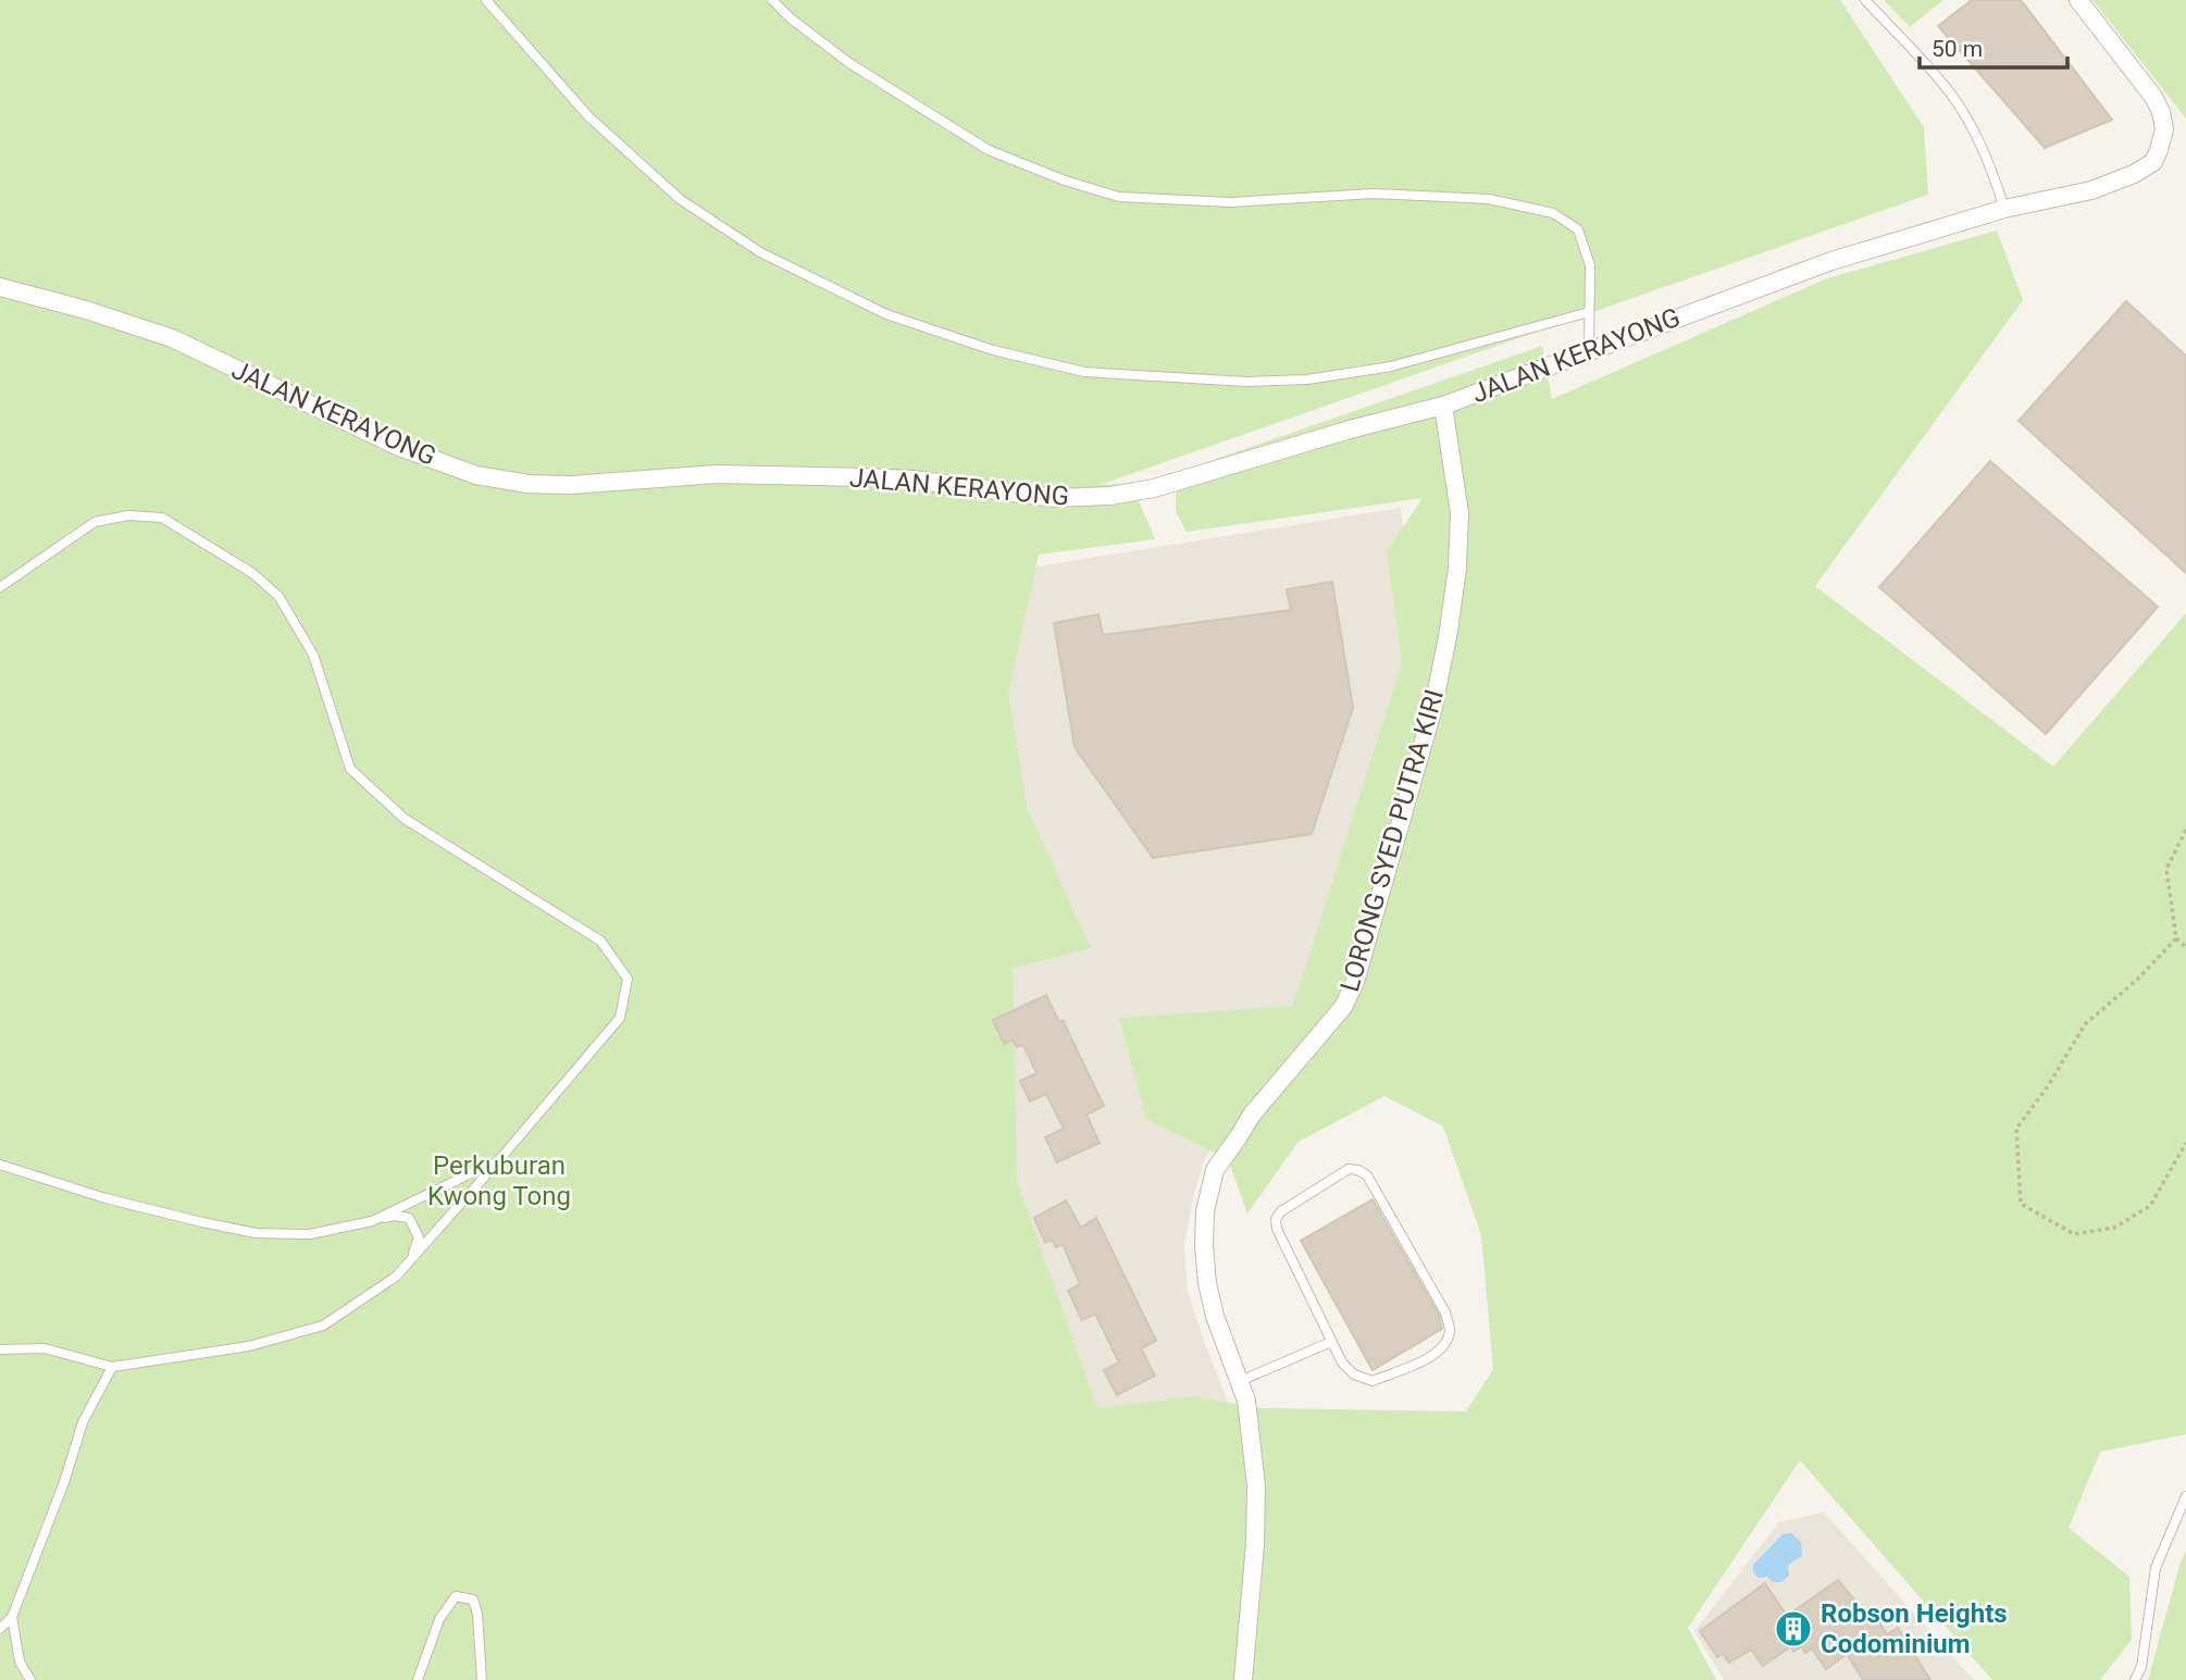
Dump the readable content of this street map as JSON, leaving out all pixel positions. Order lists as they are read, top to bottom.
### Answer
{
  "streets": {
    "street": ["JALAN KERAYONG", "LORONG SYED PUTRA KIRI"]
  },
  "crossings": [
    ["JALAN KERAYONG", "LORONG SYED PUTRA KIRI"]
  ],
  "parks": ["Perkuburan Kwong Tong"],
  "places": {
    "building": ["Robson Heights Codominium"]
  },
  "scale_bar": "50 m"
}
